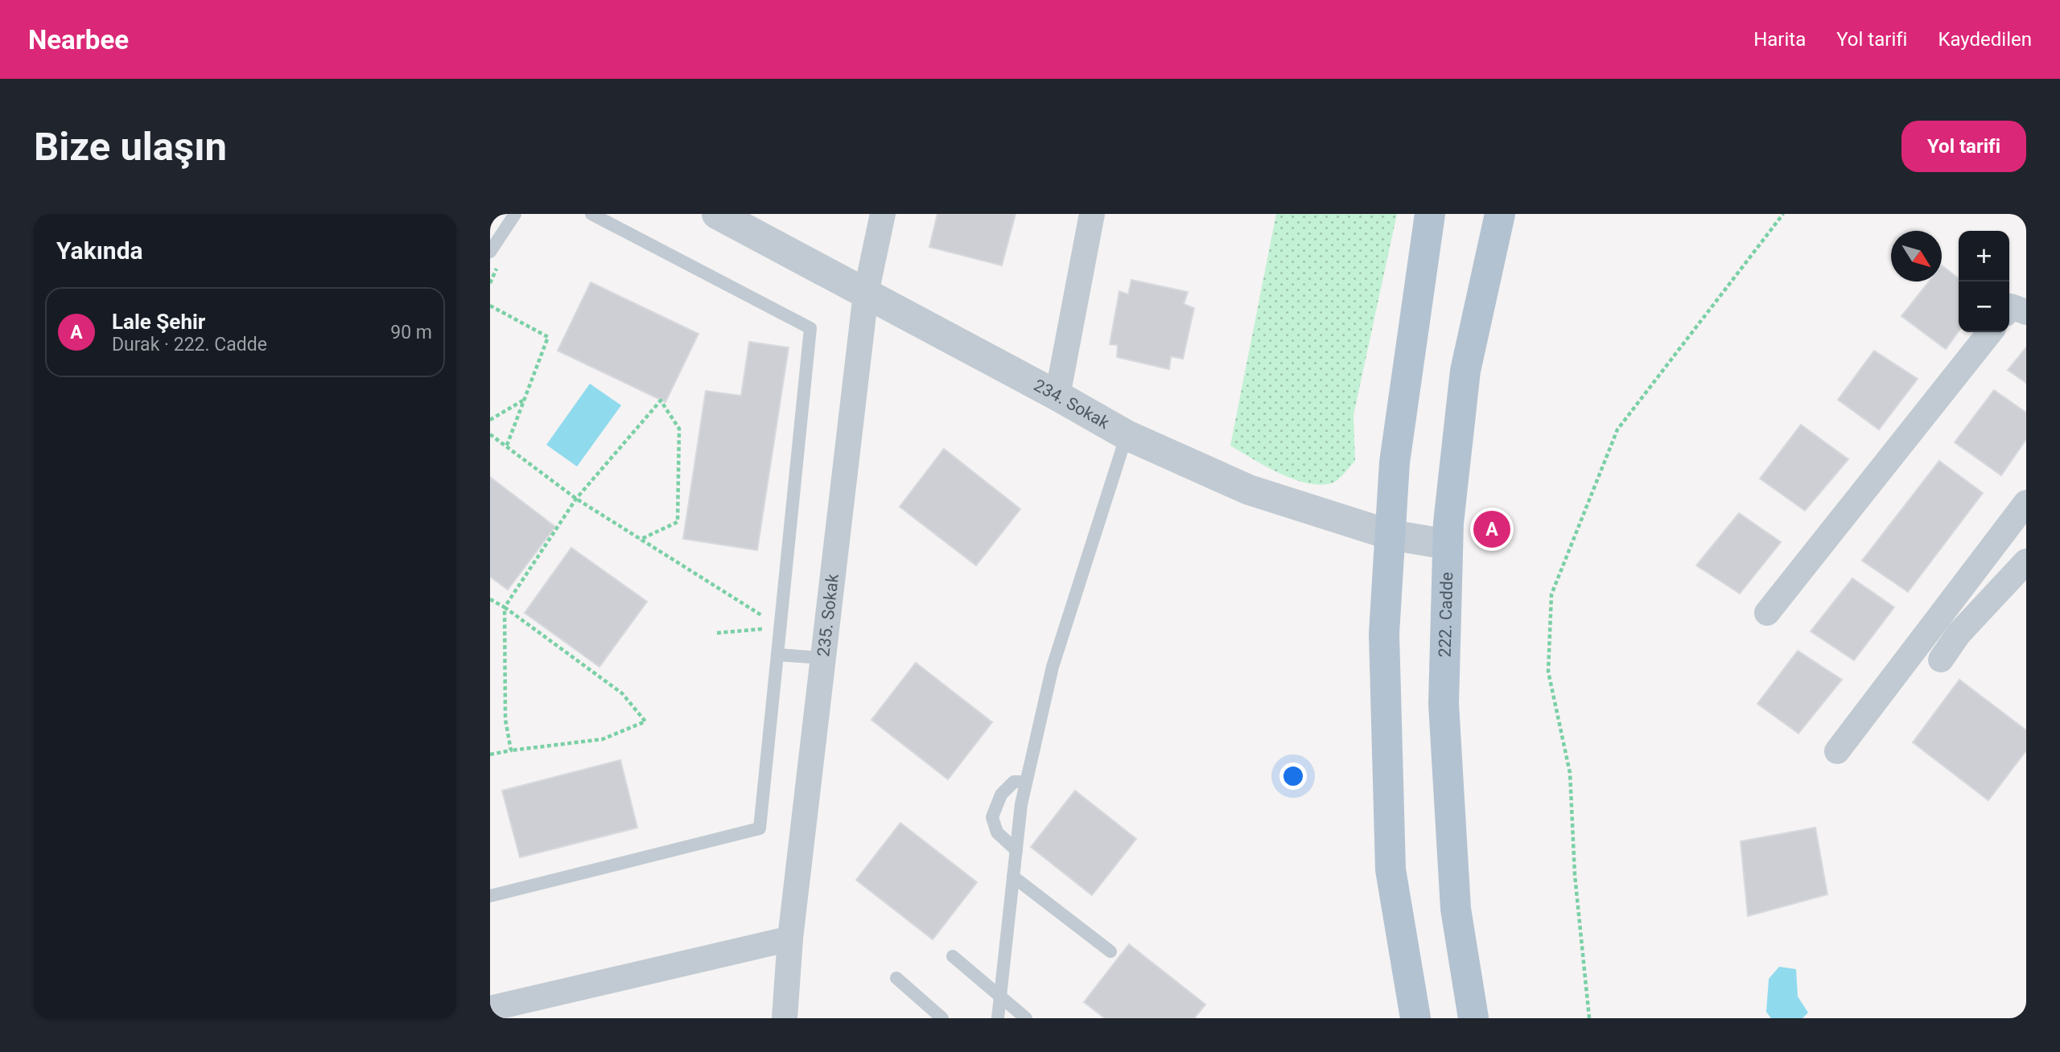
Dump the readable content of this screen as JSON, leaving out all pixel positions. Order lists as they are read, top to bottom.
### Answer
{
  "streets": {
    "main road": ["222. Cadde"],
    "street": ["234. Sokak", "235. Sokak"]
  },
  "crossings": [
    ["234. Sokak", "222. Cadde"],
    ["234. Sokak", "235. Sokak"]
  ],
  "north": "bottom right",
  "page": {
    "header": "Nearbee",
    "nav": ["Harita", "Yol tarifi", "Kaydedilen"],
    "buttons": "Yol tarifi",
    "title": "Bize ulaşın",
    "heading": "Yakında",
    "map_buttons": ["+", "−"],
    "list": [
      {
        "mark": "A",
        "name": "Lale Şehir",
        "note": "Durak · 222. Cadde",
        "value": "90 m"
      }
    ],
    "pins": "A"
  }
}
